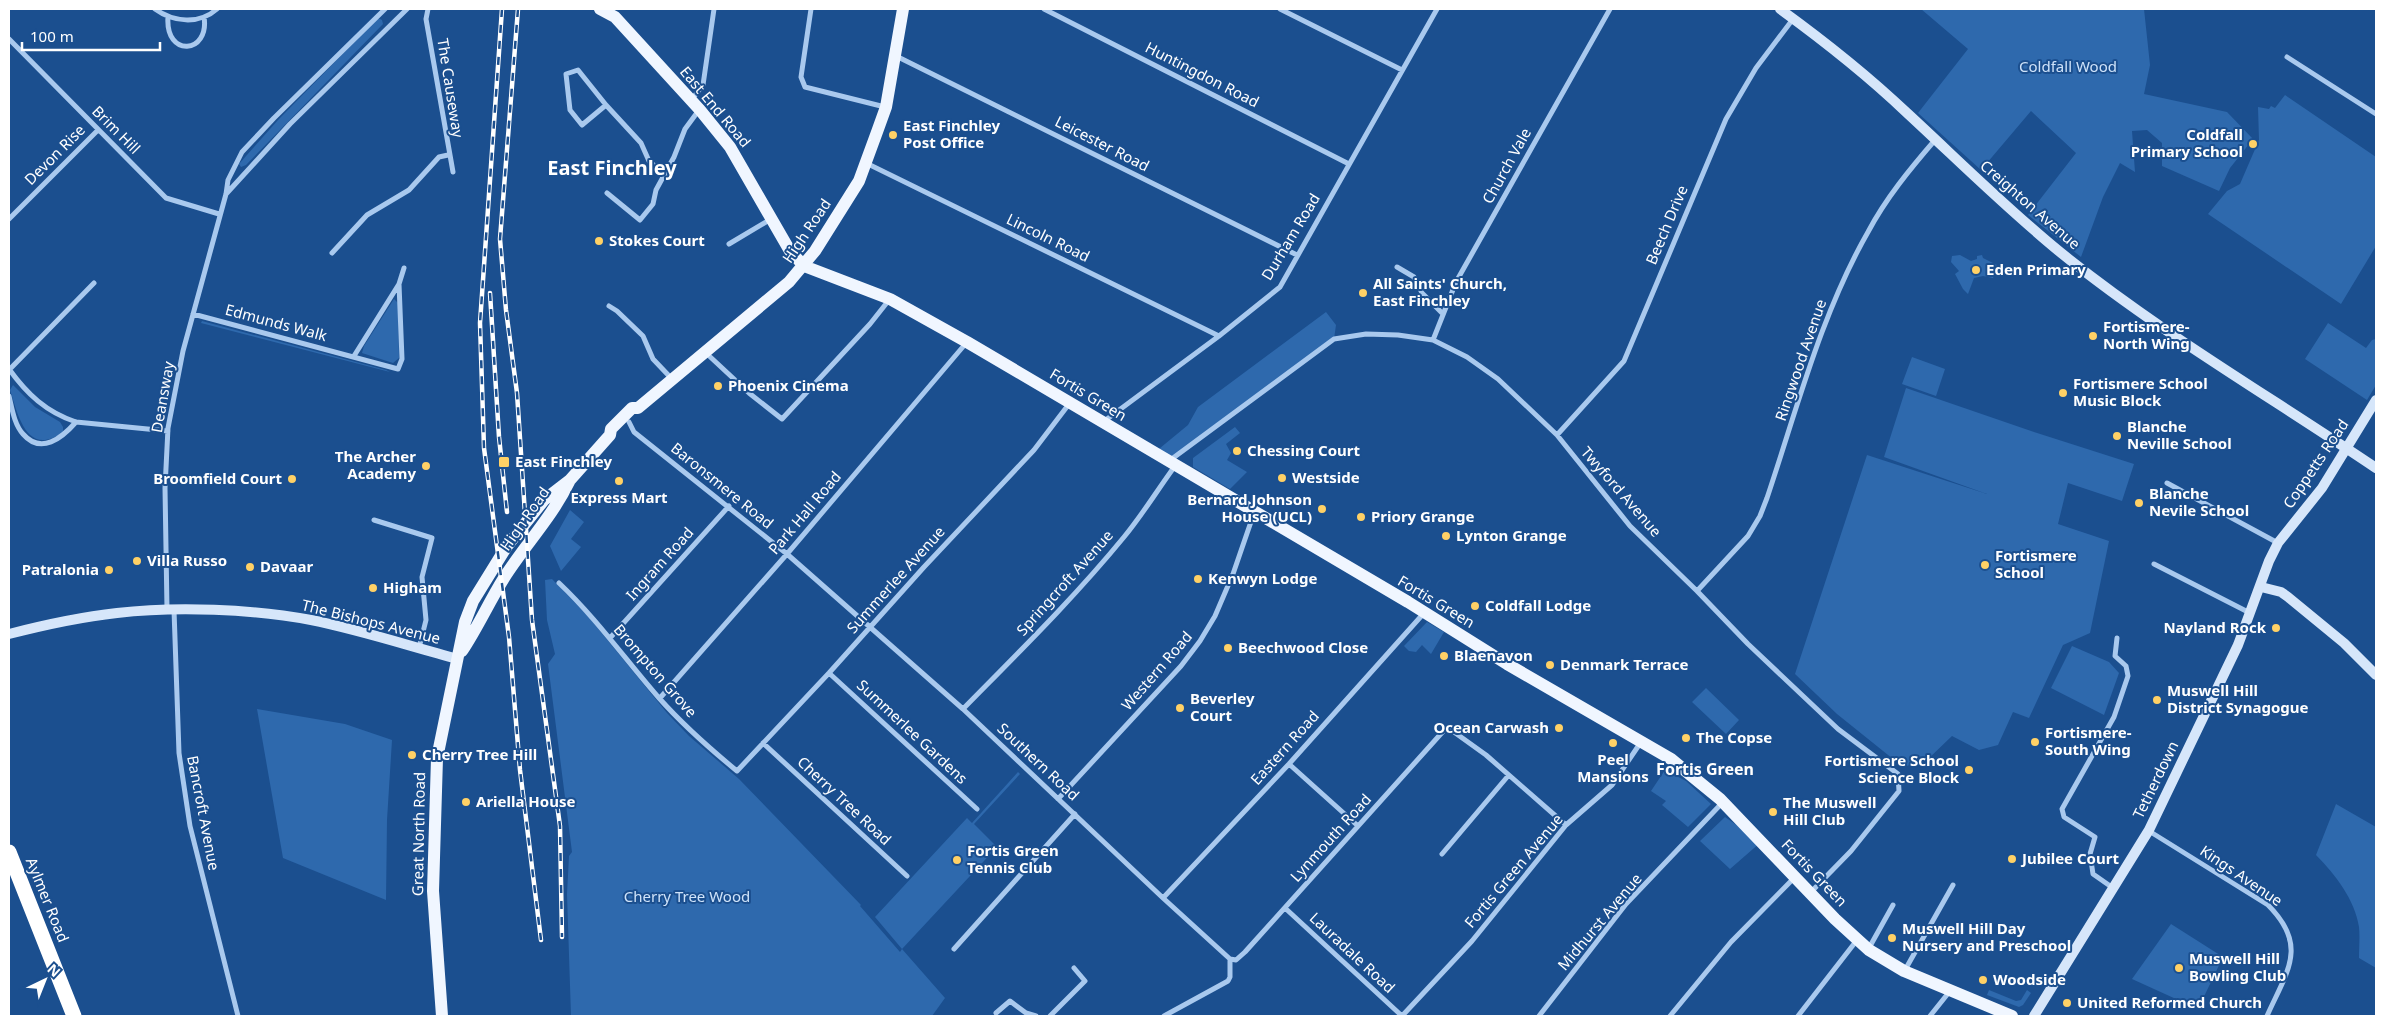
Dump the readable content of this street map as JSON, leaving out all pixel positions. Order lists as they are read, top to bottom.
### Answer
{
  "streets": {
    "highway": ["Aylmer Road"],
    "main road": [
      "East End Road",
      "High Road",
      "Fortis Green",
      "Great North Road"
    ],
    "street": [
      "Huntingdon Road",
      "The Causeway",
      "Brim Hill",
      "Leicester Road",
      "Devon Rise",
      "Church Vale",
      "Creighton Avenue",
      "Beech Drive",
      "Durham Road",
      "Lincoln Road",
      "Edmunds Walk",
      "Ringwood Avenue",
      "Deansway",
      "Coppetts Road",
      "Baronsmere Road",
      "Twyford Avenue",
      "Park Hall Road",
      "Ingram Road",
      "Summerlee Avenue",
      "Springcroft Avenue",
      "The Bishops Avenue",
      "Brompton Grove",
      "Western Road",
      "Summerlee Gardens",
      "Eastern Road",
      "Southern Road",
      "Tetherdown",
      "Cherry Tree Road",
      "Bancroft Avenue",
      "Lynmouth Road",
      "Fortis Green Avenue",
      "Kings Avenue",
      "Midhurst Avenue",
      "Lauradale Road"
    ]
  },
  "crossings": [
    ["Huntingdon Road", "Durham Road"],
    ["East End Road", "High Road"],
    ["East End Road", "Fortis Green"],
    ["Brim Hill", "Devon Rise"],
    ["Brim Hill", "Deansway"],
    ["Leicester Road", "High Road"],
    ["Leicester Road", "Durham Road"],
    ["Church Vale", "Twyford Avenue"],
    ["Creighton Avenue", "Beech Drive"],
    ["Creighton Avenue", "Ringwood Avenue"],
    ["Creighton Avenue", "Coppetts Road"],
    ["Beech Drive", "Twyford Avenue"],
    ["High Road", "Lincoln Road"],
    ["High Road", "Fortis Green"],
    ["High Road", "Baronsmere Road"],
    ["High Road", "Great North Road"],
    ["Durham Road", "Lincoln Road"],
    ["Durham Road", "Fortis Green"],
    ["Edmunds Walk", "Deansway"],
    ["Ringwood Avenue", "Twyford Avenue"],
    ["Fortis Green", "Twyford Avenue"],
    ["Fortis Green", "Park Hall Road"],
    ["Fortis Green", "Summerlee Avenue"],
    ["Fortis Green", "Springcroft Avenue"],
    ["Fortis Green", "Western Road"],
    ["Fortis Green", "Eastern Road"],
    ["Fortis Green", "Fortis Green Avenue"],
    ["Fortis Green", "Midhurst Avenue"],
    ["Deansway", "The Bishops Avenue"],
    ["Deansway", "Bancroft Avenue"],
    ["Coppetts Road", "Tetherdown"],
    ["Baronsmere Road", "Park Hall Road"],
    ["Baronsmere Road", "Ingram Road"],
    ["Baronsmere Road", "Southern Road"],
    ["Twyford Avenue", "Springcroft Avenue"],
    ["Park Hall Road", "Brompton Grove"],
    ["Ingram Road", "Brompton Grove"],
    ["Summerlee Avenue", "Brompton Grove"],
    ["Summerlee Avenue", "Summerlee Gardens"],
    ["Summerlee Avenue", "Southern Road"],
    ["Summerlee Avenue", "Cherry Tree Road"],
    ["Springcroft Avenue", "Southern Road"],
    ["The Bishops Avenue", "Bancroft Avenue"],
    ["The Bishops Avenue", "Great North Road"],
    ["Western Road", "Southern Road"],
    ["Eastern Road", "Southern Road"],
    ["Southern Road", "Lynmouth Road"],
    ["Tetherdown", "Kings Avenue"],
    ["Lynmouth Road", "Lauradale Road"],
    ["Fortis Green Avenue", "Lauradale Road"]
  ],
  "districts": ["East Finchley", "Fortis Green"],
  "parks": ["Coldfall Wood", "Cherry Tree Wood"],
  "places": {
    "other": [
      "East Finchley Post Office",
      "Coldfall Primary School",
      "Stokes Court",
      "Eden Primary",
      "All Saints' Church, East Finchley",
      "Fortismere- North Wing",
      "Phoenix Cinema",
      "Fortismere School Music Block",
      "Blanche Neville School",
      "Chessing Court",
      "The Archer Academy",
      "Westside",
      "Broomfield Court",
      "Express Mart",
      "Blanche Nevile School",
      "Bernard Johnson House (UCL)",
      "Priory Grange",
      "Lynton Grange",
      "Villa Russo",
      "Fortismere School",
      "Davaar",
      "Patralonia",
      "Kenwyn Lodge",
      "Higham",
      "Coldfall Lodge",
      "Nayland Rock",
      "Beechwood Close",
      "Blaenavon",
      "Denmark Terrace",
      "Muswell Hill District Synagogue",
      "Beverley Court",
      "Ocean Carwash",
      "The Copse",
      "Fortismere- South Wing",
      "Peel Mansions",
      "Cherry Tree Hill",
      "Fortismere School Science Block",
      "Ariella House",
      "The Muswell Hill Club",
      "Jubilee Court",
      "Fortis Green Tennis Club",
      "Muswell Hill Day Nursery and Preschool",
      "Muswell Hill Bowling Club",
      "Woodside",
      "United Reformed Church"
    ],
    "transit": ["East Finchley"]
  },
  "scale_bar": "100 m",
  "north": "top right"
}
